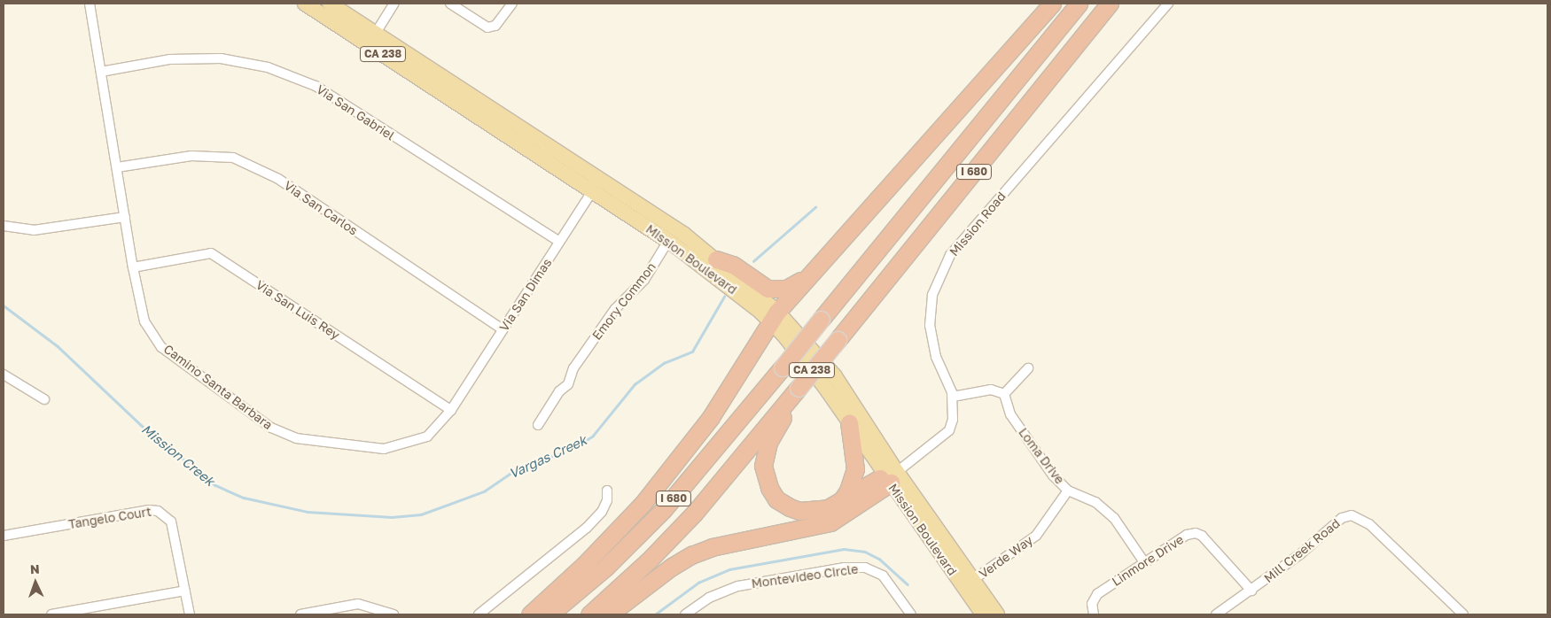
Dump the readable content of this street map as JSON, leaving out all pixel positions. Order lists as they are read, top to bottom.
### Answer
{
  "streets": {
    "highway": ["I 680"],
    "main road": ["CA 238", "Mission Boulevard"],
    "street": [
      "Via San Gabriel",
      "Via San Carlos",
      "Mission Road",
      "Via San Dimas",
      "Emory Common",
      "Via San Luis Rey",
      "Camino Santa Barbara",
      "Loma Drive",
      "Tangelo Court",
      "Mill Creek Road",
      "Verde Way",
      "Linmore Drive",
      "Montevideo Circle"
    ]
  },
  "crossings": [
    ["Via San Gabriel", "Via San Dimas"],
    ["Via San Gabriel", "Camino Santa Barbara"],
    ["Via San Carlos", "Via San Dimas"],
    ["Via San Carlos", "Camino Santa Barbara"],
    ["Mission Road", "Mission Boulevard"],
    ["Mission Boulevard", "Via San Dimas"],
    ["Mission Boulevard", "Emory Common"],
    ["Mission Boulevard", "Verde Way"],
    ["Via San Dimas", "Via San Luis Rey"],
    ["Via San Dimas", "Camino Santa Barbara"],
    ["Via San Luis Rey", "Camino Santa Barbara"],
    ["Loma Drive", "Verde Way"],
    ["Loma Drive", "Linmore Drive"],
    ["Mill Creek Road", "Linmore Drive"]
  ],
  "water": ["Mission Creek", "Vargas Creek"],
  "north": "top"
}
